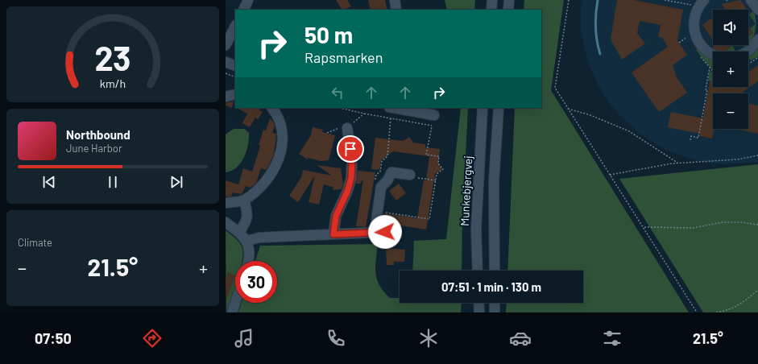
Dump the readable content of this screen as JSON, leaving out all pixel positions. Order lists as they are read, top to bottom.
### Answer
{
  "streets": {
    "street": ["Munkebjergvej"]
  },
  "page": {
    "map_buttons": ["+", "−"],
    "turn": ["50 m", "Rapsmarken"],
    "song": ["Northbound", "June Harbor"],
    "tile": "Climate",
    "heat": ["−", "21.5°", "+"],
    "limit": "30",
    "trip": "07:51 · 1 min · 130 m",
    "tabs": ["07:50", "21.5°"],
    "gauge": ["23", "km/h"]
  }
}
